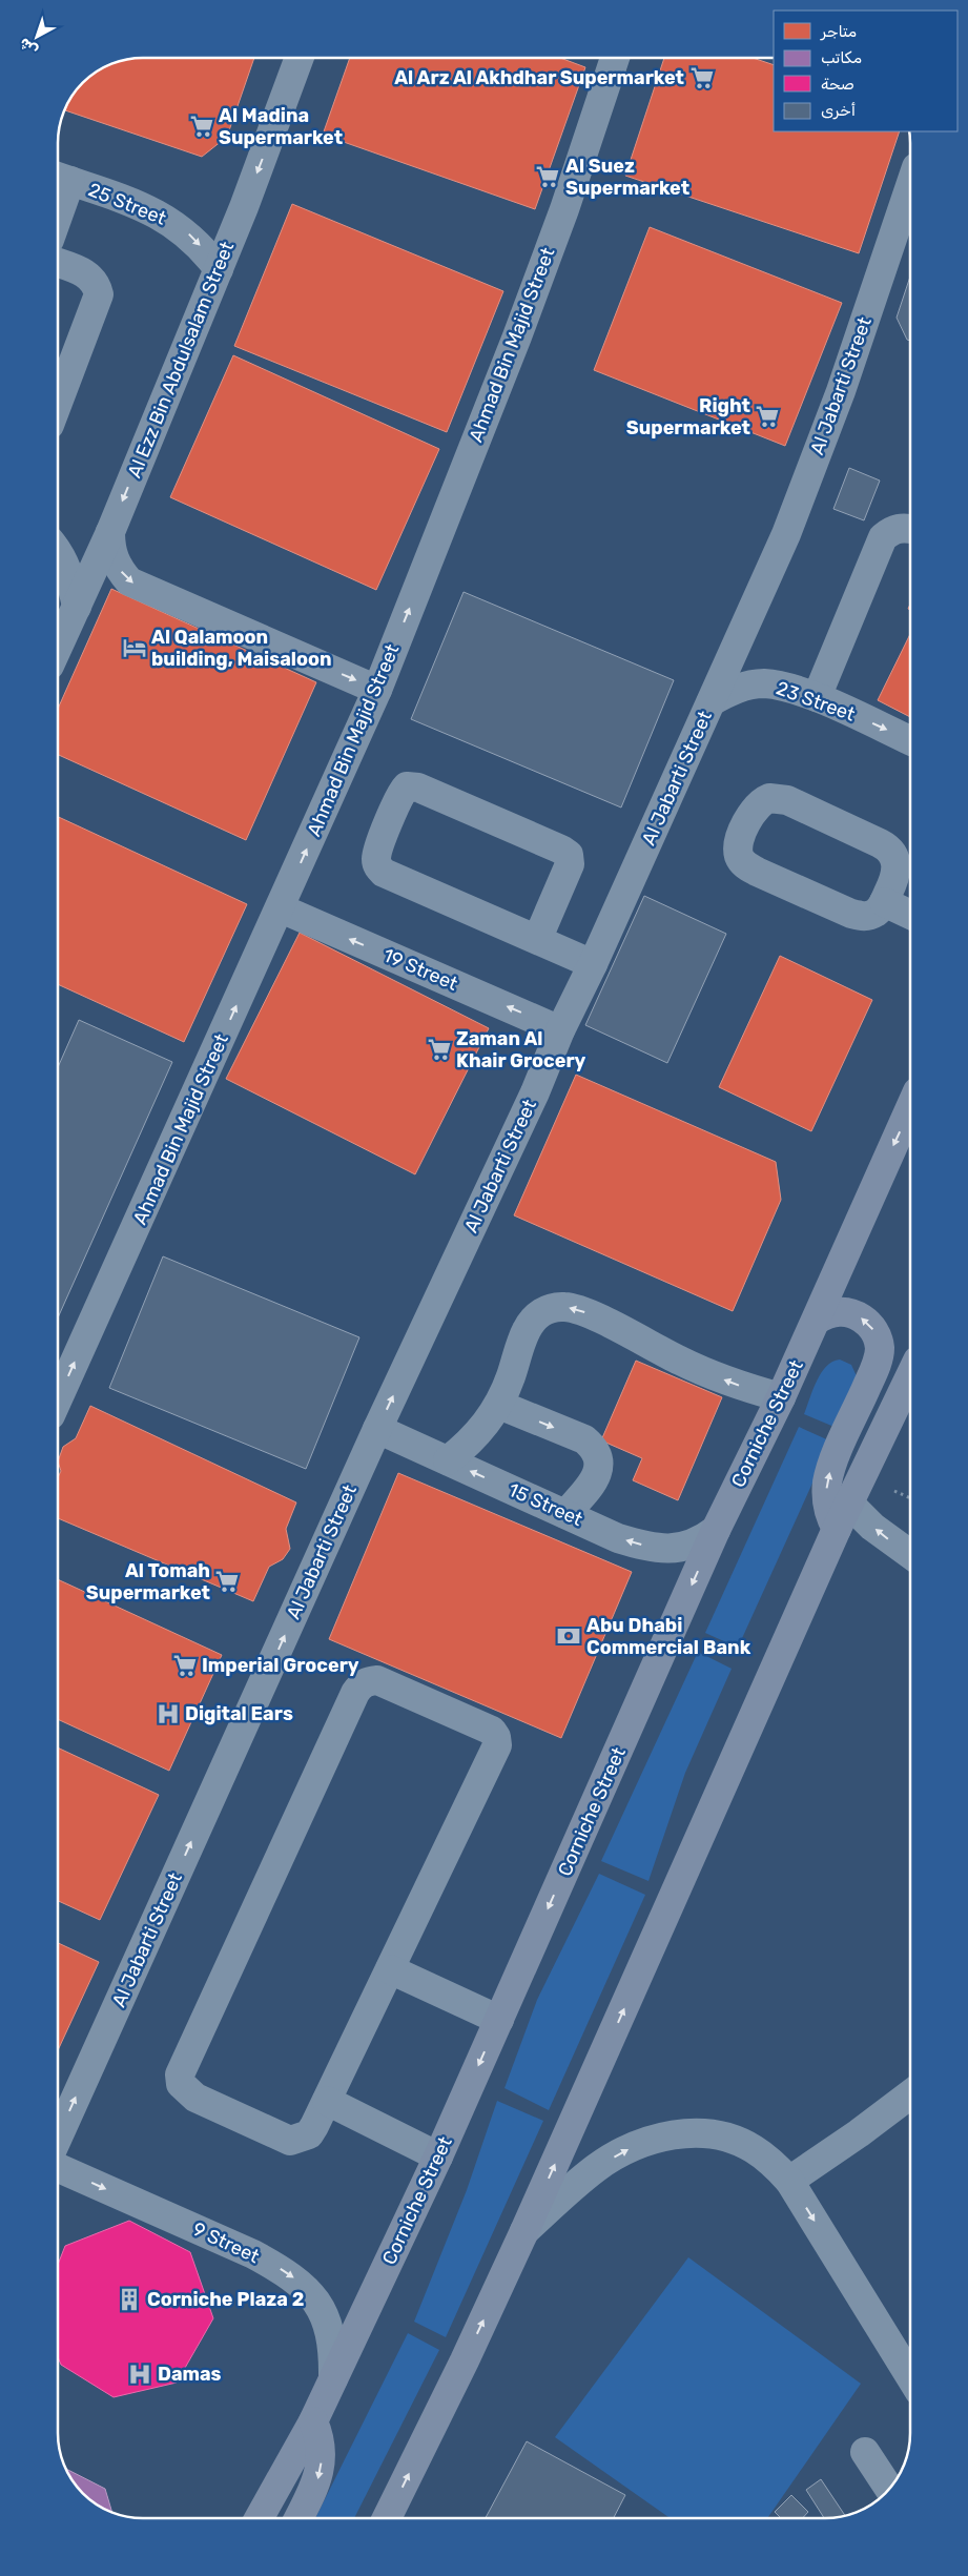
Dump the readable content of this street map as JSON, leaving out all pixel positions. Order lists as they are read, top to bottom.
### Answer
{
  "streets": {
    "main road": ["Corniche Street"],
    "street": [
      "25 Street",
      "Ahmad Bin Majid Street",
      "Al Ezz Bin Abdulsalam Street",
      "Al Jabarti Street",
      "23 Street",
      "19 Street",
      "15 Street",
      "9 Street"
    ]
  },
  "crossings": [
    ["25 Street", "Al Ezz Bin Abdulsalam Street"],
    ["Ahmad Bin Majid Street", "19 Street"],
    ["Al Jabarti Street", "23 Street"],
    ["Al Jabarti Street", "19 Street"],
    ["Al Jabarti Street", "15 Street"],
    ["Corniche Street", "15 Street"],
    ["Corniche Street", "9 Street"]
  ],
  "one_way": [
    "25 Street",
    "Ahmad Bin Majid Street",
    "Al Ezz Bin Abdulsalam Street",
    "Al Jabarti Street",
    "23 Street",
    "19 Street",
    "15 Street"
  ],
  "places": {
    "supermarket": [
      "Al Arz Al Akhdhar Supermarket",
      "Al Madina Supermarket",
      "Al Suez Supermarket",
      "Right Supermarket",
      "Zaman Al Khair Grocery",
      "Al Tomah Supermarket",
      "Imperial Grocery"
    ],
    "hotel": ["Al Qalamoon building, Maisaloon"],
    "bank": ["Abu Dhabi Commercial Bank"],
    "hospital": ["Digital Ears", "Damas"],
    "building": ["Corniche Plaza 2"]
  },
  "legend": [
    "متاجر",
    "مكاتب",
    "صحة",
    "أخرى"
  ],
  "north": "bottom left"
}
